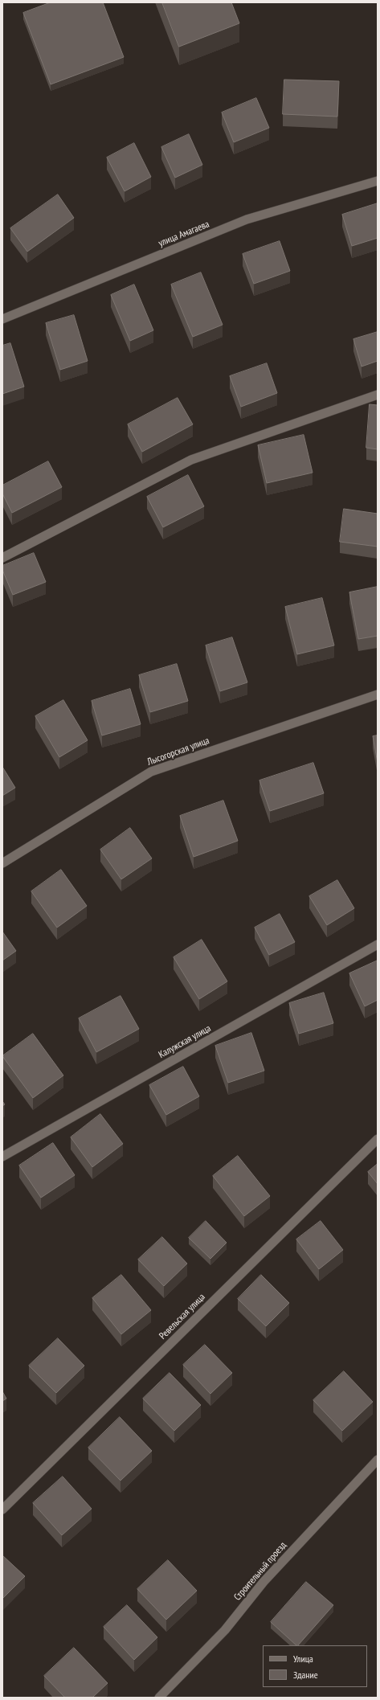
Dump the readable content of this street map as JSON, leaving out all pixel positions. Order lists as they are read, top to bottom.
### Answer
{
  "streets": {
    "street": [
      "улица Амагаева",
      "Лысогорская улица",
      "Калужская улица",
      "Ревельская улица",
      "Строительный проезд"
    ]
  },
  "legend": ["Улица", "Здание"]
}
